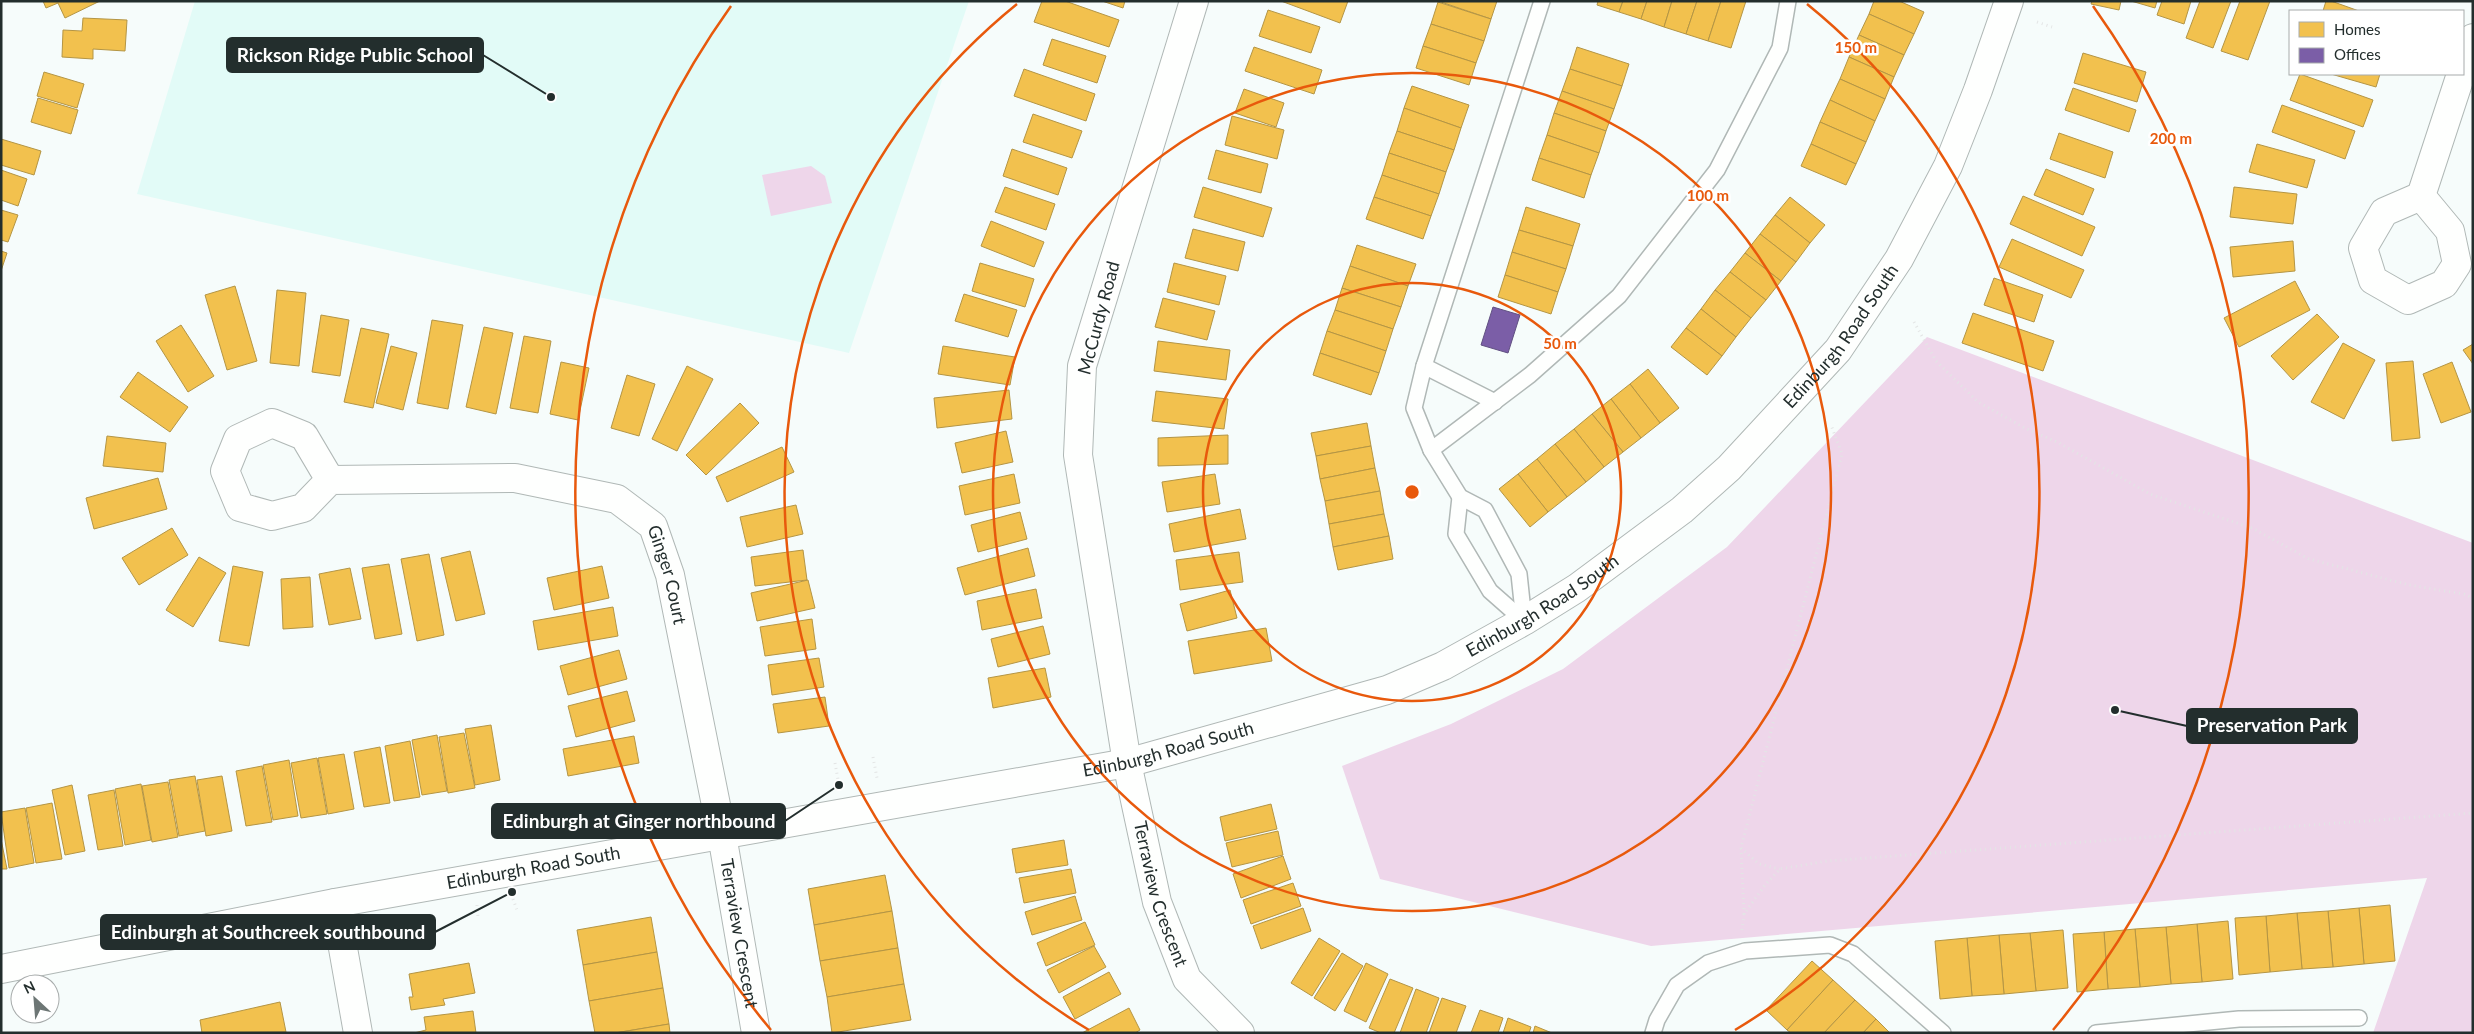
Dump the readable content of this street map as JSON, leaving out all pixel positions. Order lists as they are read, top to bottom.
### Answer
{
  "streets": {
    "main road": [
      "McCurdy Road",
      "Edinburgh Road South",
      "Ginger Court",
      "Terraview Crescent"
    ]
  },
  "crossings": [
    ["McCurdy Road", "Edinburgh Road South"],
    ["McCurdy Road", "Terraview Crescent"],
    ["Edinburgh Road South", "Ginger Court"],
    ["Edinburgh Road South", "Terraview Crescent"],
    ["Ginger Court", "Terraview Crescent"]
  ],
  "places": [
    "Rickson Ridge Public School",
    "Preservation Park",
    "Edinburgh at Ginger northbound",
    "Edinburgh at Southcreek southbound"
  ],
  "legend": ["Homes", "Offices"],
  "north": "top left",
  "rings": [
    "150 m",
    "200 m",
    "100 m",
    "50 m"
  ]
}
